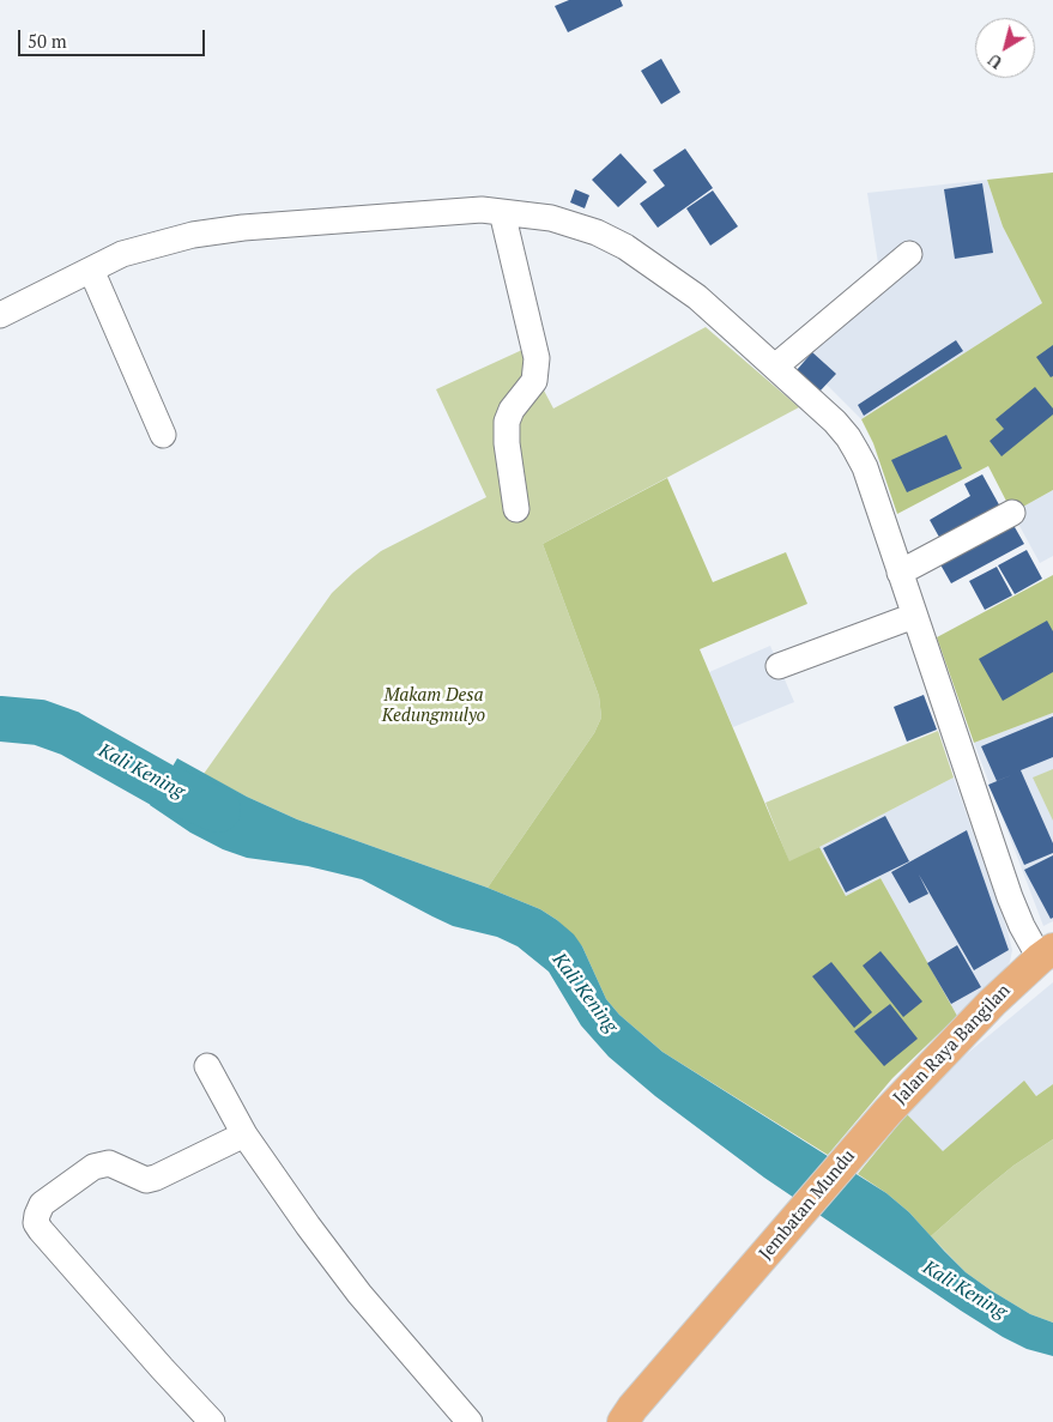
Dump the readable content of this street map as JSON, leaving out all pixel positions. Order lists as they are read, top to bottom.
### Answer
{
  "streets": {
    "main road": ["Jalan Raya Bangilan", "Jembatan Mundu"]
  },
  "crossings": [
    ["Jalan Raya Bangilan", "Jembatan Mundu"]
  ],
  "water": ["Kali Kening"],
  "parks": ["Makam Desa Kedungmulyo"],
  "scale_bar": "50 m",
  "north": "bottom left"
}
